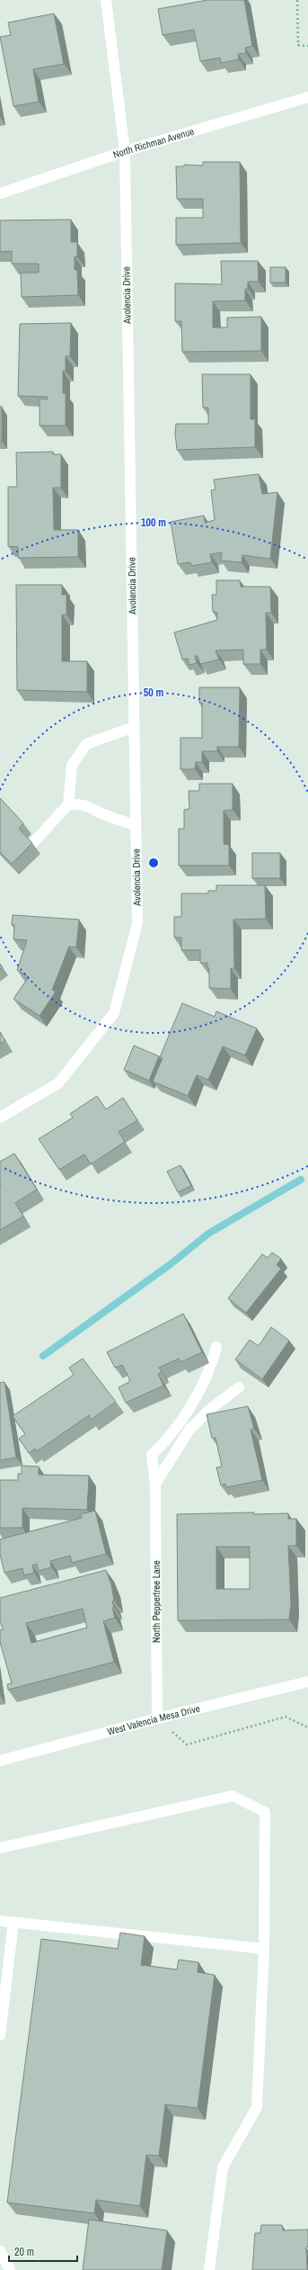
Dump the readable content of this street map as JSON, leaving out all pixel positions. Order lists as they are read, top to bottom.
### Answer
{
  "streets": {
    "street": [
      "North Richman Avenue",
      "Avolencia Drive",
      "North Peppertree Lane",
      "West Valencia Mesa Drive"
    ]
  },
  "crossings": [
    ["North Richman Avenue", "Avolencia Drive"],
    ["North Peppertree Lane", "West Valencia Mesa Drive"]
  ],
  "scale_bar": "20 m",
  "rings": ["100 m", "50 m"]
}
